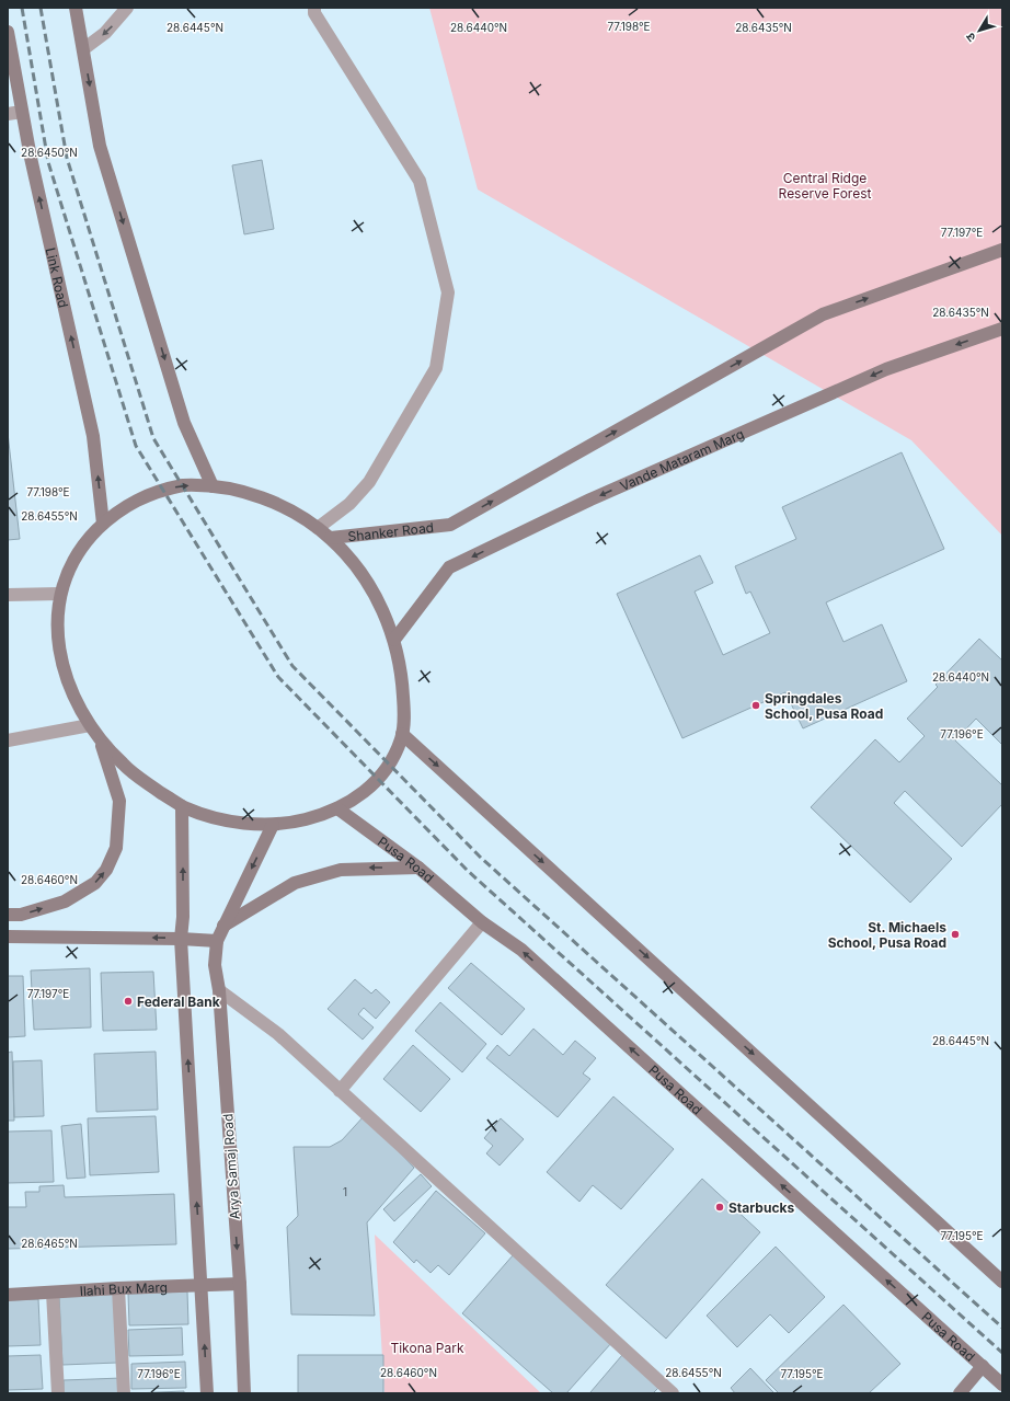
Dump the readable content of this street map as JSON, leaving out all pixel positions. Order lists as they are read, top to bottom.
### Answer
{
  "streets": {
    "main road": [
      "Link Road",
      "Vande Mataram Marg",
      "Shanker Road",
      "Pusa Road",
      "Arya Samaj Road",
      "Ilahi Bux Marg"
    ]
  },
  "crossings": [
    ["Arya Samaj Road", "Ilahi Bux Marg"]
  ],
  "one_way": ["Vande Mataram Marg", "Shanker Road"],
  "parks": ["Central Ridge Reserve Forest", "Tikona Park"],
  "places": [
    "Springdales School, Pusa Road",
    "St. Michaels School, Pusa Road",
    "Federal Bank",
    "Starbucks"
  ],
  "house_numbers": ["1"],
  "north": "bottom left",
  "coordinates": [
    "77.198°E",
    "28.6445°N",
    "28.6440°N",
    "28.6435°N",
    "28.6450°N",
    "77.197°E",
    "28.6455°N",
    "77.196°E",
    "28.6460°N",
    "77.195°E",
    "28.6465°N"
  ]
}
